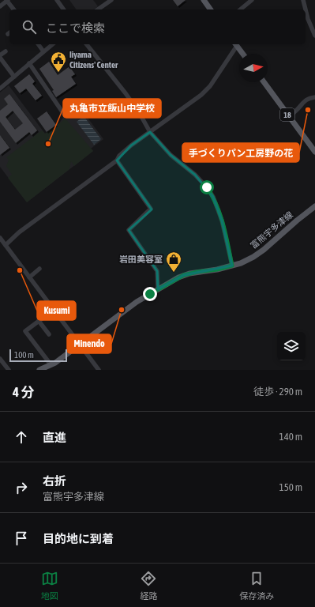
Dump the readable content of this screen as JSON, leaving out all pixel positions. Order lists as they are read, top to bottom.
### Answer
{
  "streets": {
    "main road": ["18", "富熊宇多津線"]
  },
  "places": {
    "public building": ["Iiyama Citizens' Center"],
    "other": [
      "手づくりパン工房野の花",
      "丸亀市立飯山中学校",
      "Kusumi",
      "Minendo"
    ],
    "shop": ["岩田美容室"]
  },
  "scale_bar": "100 m",
  "north": "right",
  "page": {
    "search": "ここで検索",
    "scale": "100 m",
    "heading": ["4 分", "徒歩 · 290 m"],
    "list": [
      ["直進", "140 m"],
      ["右折", "富熊宇多津線", "150 m"],
      "目的地に到着"
    ],
    "nav": ["地図", "経路", "保存済み"]
  }
}
